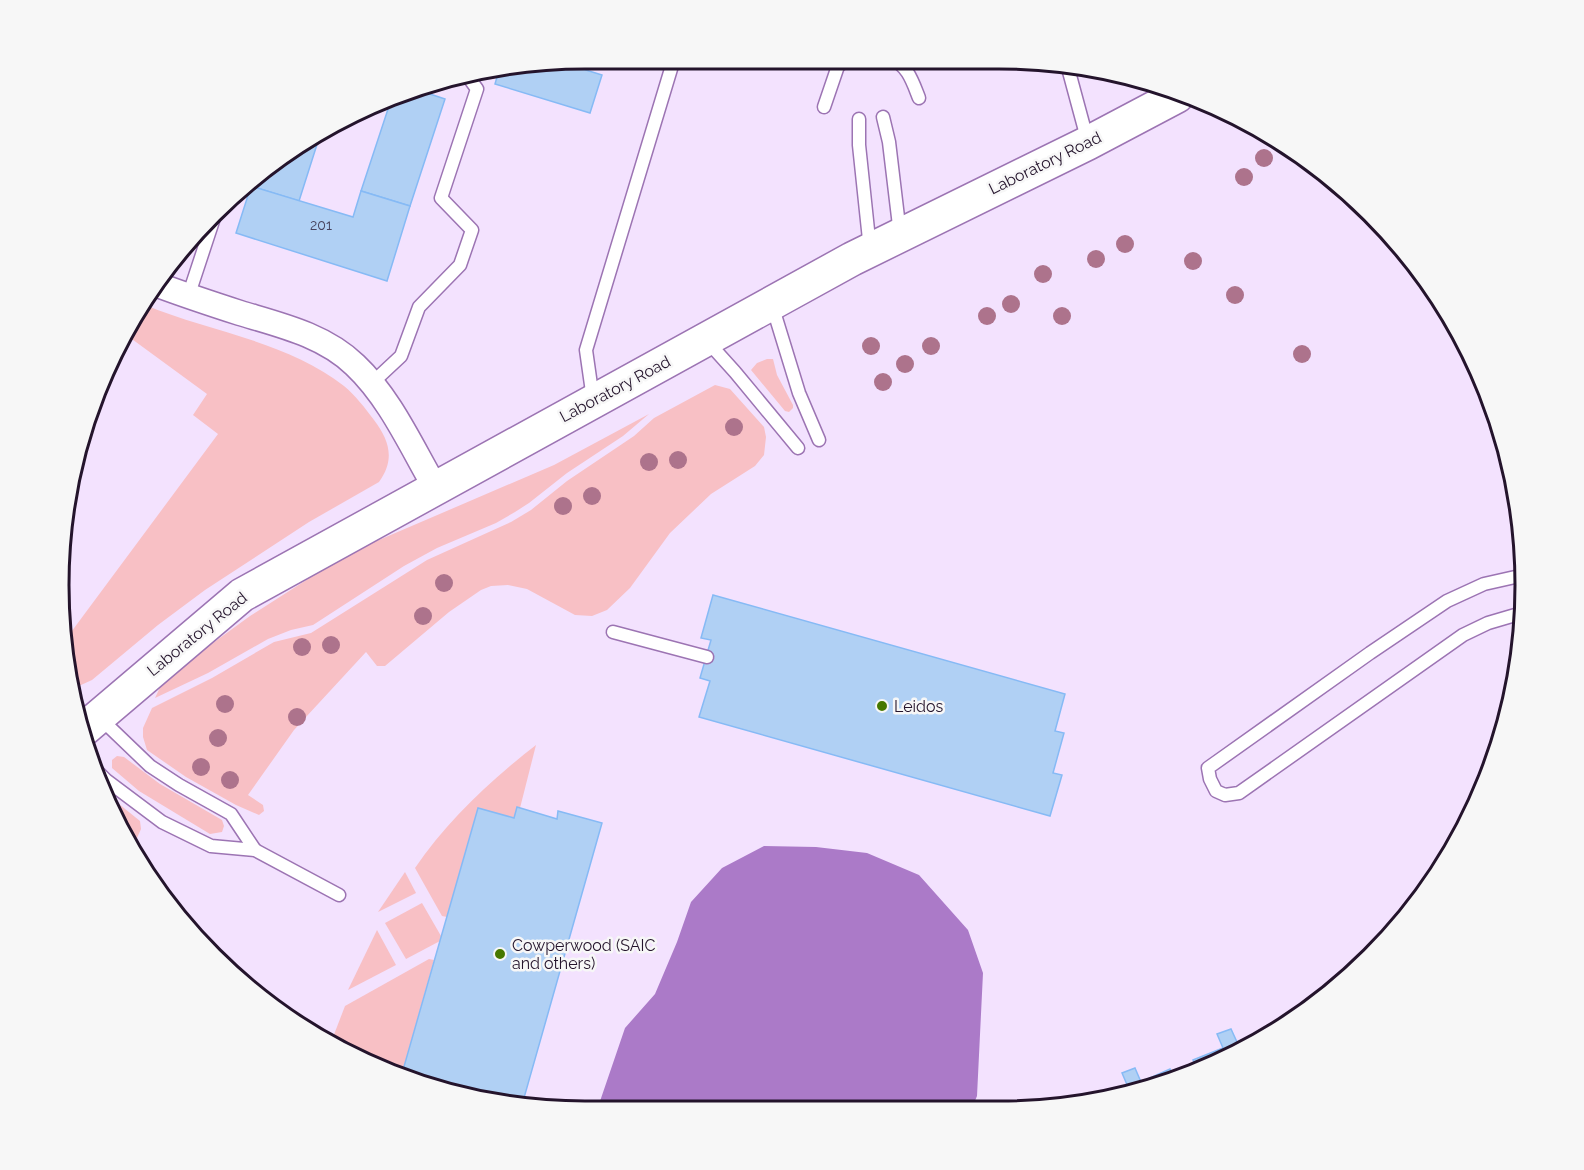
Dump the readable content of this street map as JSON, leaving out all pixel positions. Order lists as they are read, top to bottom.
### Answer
{
  "streets": {
    "street": ["Laboratory Road"]
  },
  "places": ["Leidos", "Cowperwood (SAIC and others)"],
  "house_numbers": ["201"]
}
